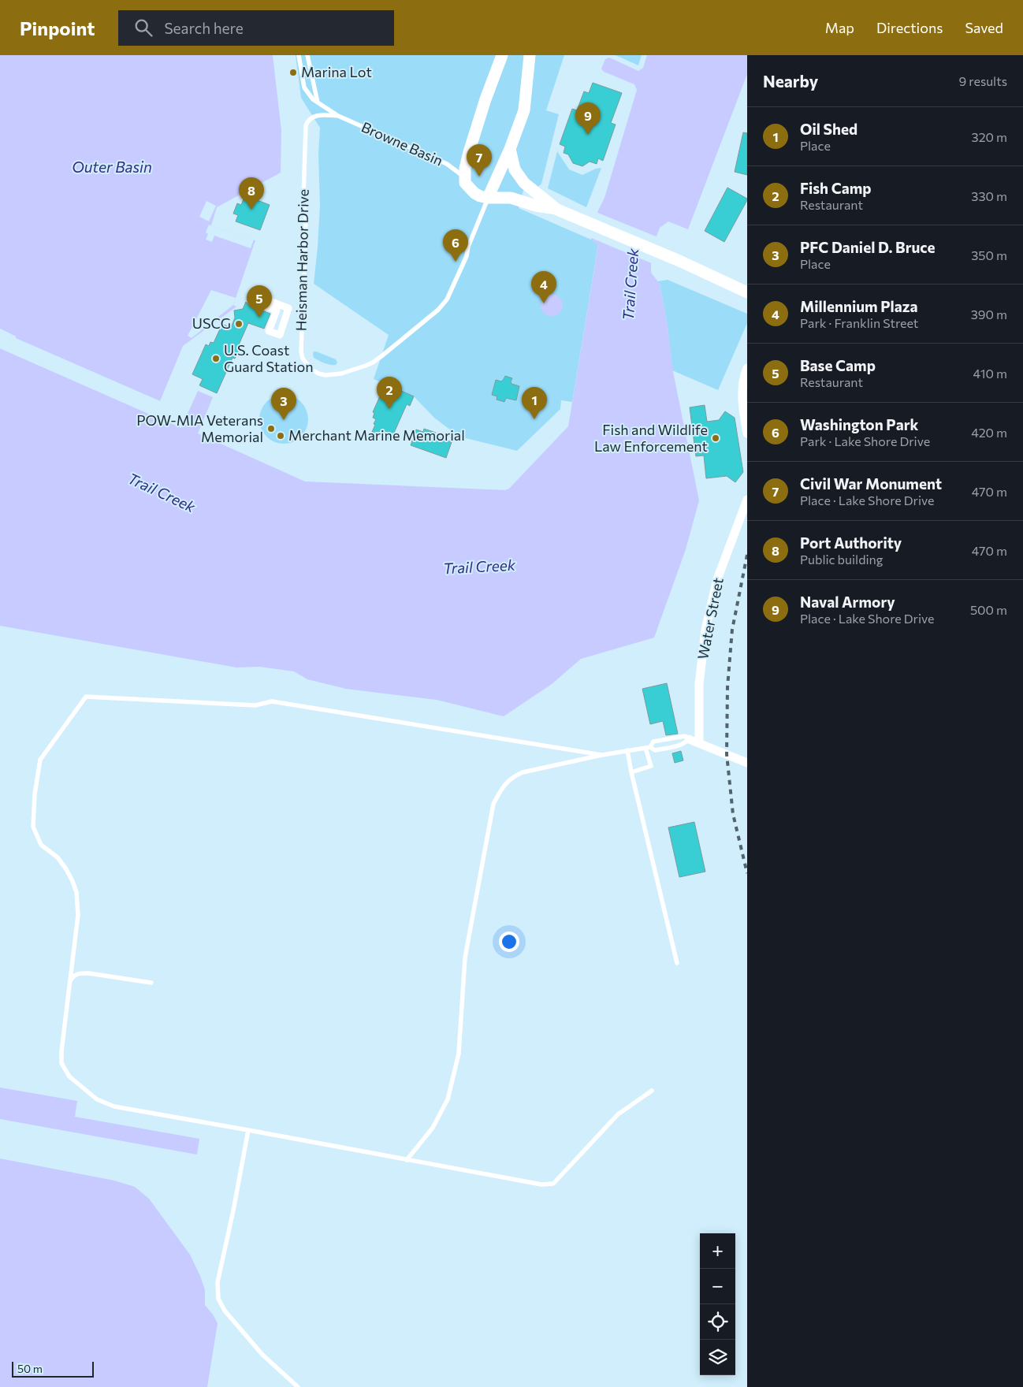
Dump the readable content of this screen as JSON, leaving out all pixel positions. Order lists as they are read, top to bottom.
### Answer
{
  "streets": {
    "street": ["Water Street"],
    "lane": ["Browne Basin", "Heisman Harbor Drive"]
  },
  "crossings": [
    ["Browne Basin", "Heisman Harbor Drive"]
  ],
  "water": ["Outer Basin", "Trail Creek"],
  "places": [
    "Marina Lot",
    "USCG",
    "U.S. Coast Guard Station",
    "POW-MIA Veterans Memorial",
    "Merchant Marine Memorial",
    "Fish and Wildlife Law Enforcement"
  ],
  "scale_bar": "50 m",
  "page": {
    "header": "Pinpoint",
    "search": "Search here",
    "nav": ["Map", "Directions", "Saved"],
    "heading": ["Nearby", "9 results"],
    "pins": [
      "9",
      "7",
      "8",
      "6",
      "4",
      "5",
      "2",
      "1",
      "3"
    ],
    "list": [
      {
        "mark": "1",
        "name": "Oil Shed",
        "note": "Place",
        "value": "320 m"
      },
      {
        "mark": "2",
        "name": "Fish Camp",
        "note": "Restaurant",
        "value": "330 m"
      },
      {
        "mark": "3",
        "name": "PFC Daniel D. Bruce",
        "note": "Place",
        "value": "350 m"
      },
      {
        "mark": "4",
        "name": "Millennium Plaza",
        "note": "Park · Franklin Street",
        "value": "390 m"
      },
      {
        "mark": "5",
        "name": "Base Camp",
        "note": "Restaurant",
        "value": "410 m"
      },
      {
        "mark": "6",
        "name": "Washington Park",
        "note": "Park · Lake Shore Drive",
        "value": "420 m"
      },
      {
        "mark": "7",
        "name": "Civil War Monument",
        "note": "Place · Lake Shore Drive",
        "value": "470 m"
      },
      {
        "mark": "8",
        "name": "Port Authority",
        "note": "Public building",
        "value": "470 m"
      },
      {
        "mark": "9",
        "name": "Naval Armory",
        "note": "Place · Lake Shore Drive",
        "value": "500 m"
      }
    ],
    "map_buttons": ["+", "−"],
    "scale": "50 m"
  }
}
